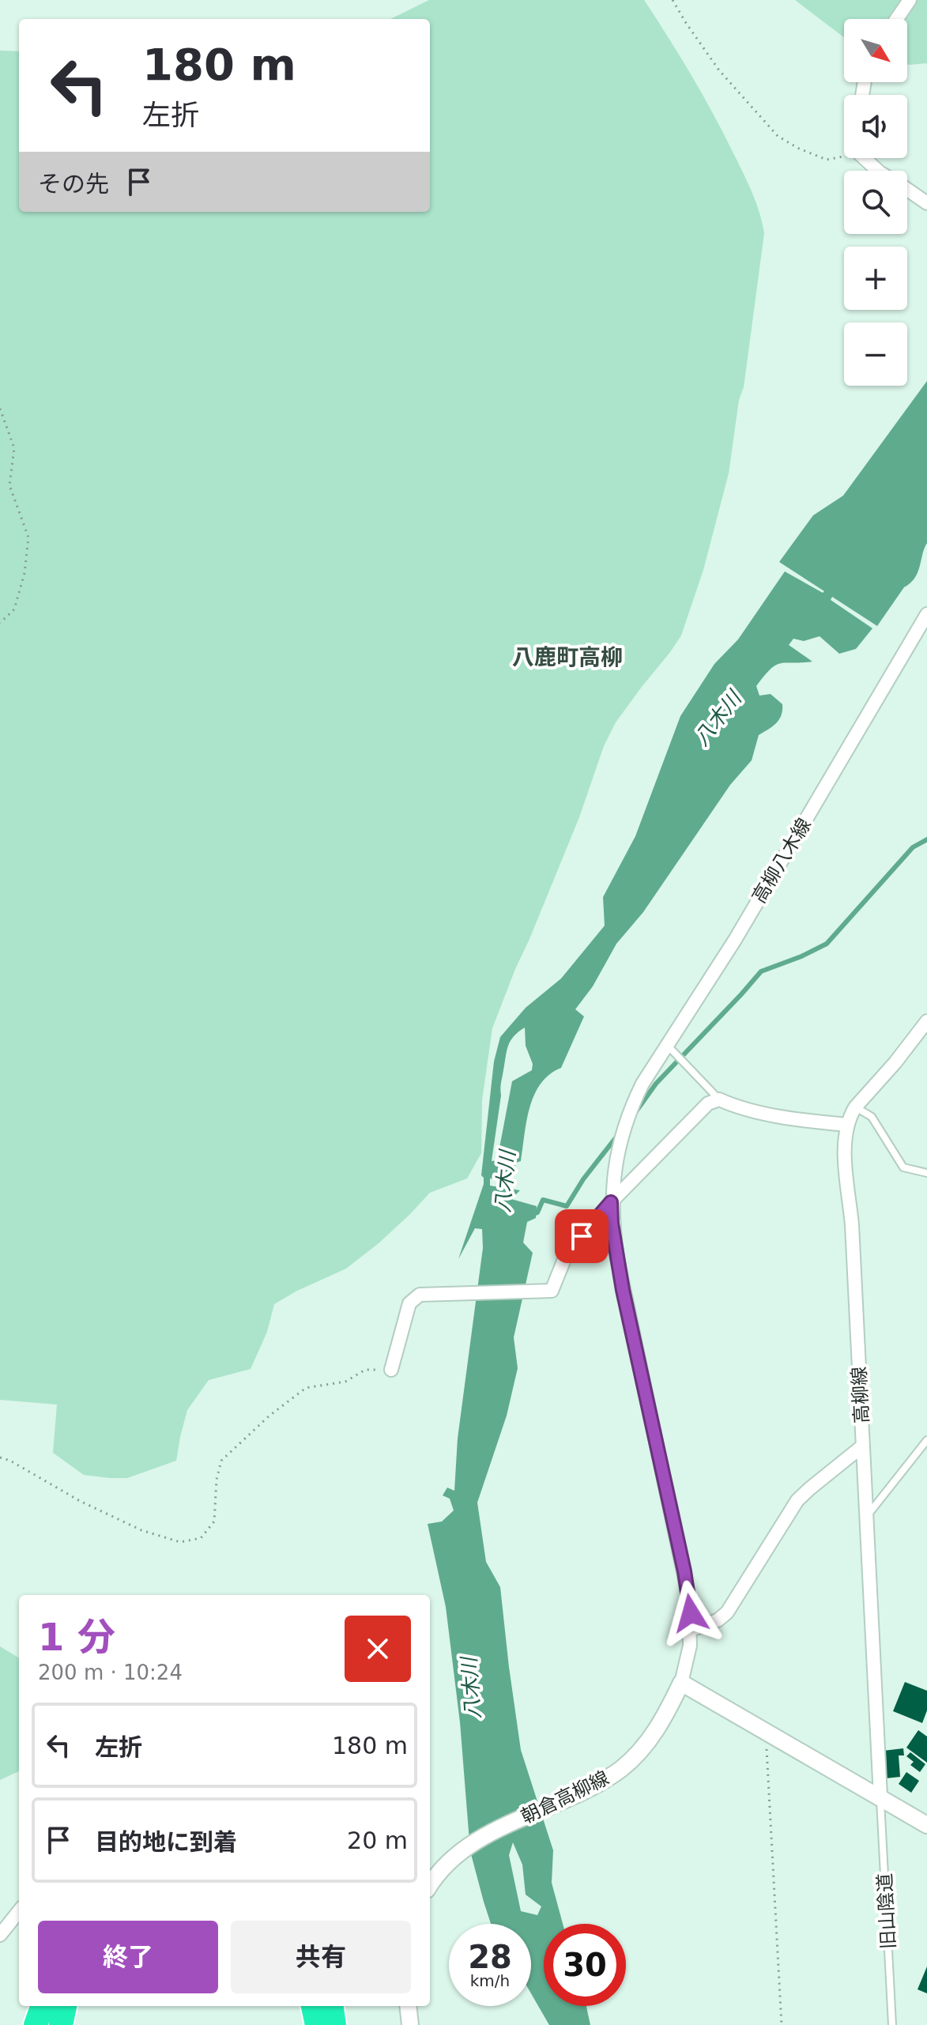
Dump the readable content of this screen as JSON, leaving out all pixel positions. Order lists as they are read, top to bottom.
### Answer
{
  "streets": {
    "street": ["高柳八木線", "高柳線", "朝倉高柳線"],
    "lane": ["旧山陰道"]
  },
  "crossings": [
    ["高柳線", "旧山陰道"]
  ],
  "districts": ["八鹿町高柳"],
  "water": ["八木川"],
  "north": "bottom right",
  "page": {
    "map_buttons": ["+", "−"],
    "turn": ["180 m", "左折"],
    "then": "その先",
    "heading": ["1 分", "200 m · 10:24"],
    "list": [
      {
        "name": "左折",
        "value": "180 m"
      },
      {
        "name": "目的地に到着",
        "value": "20 m"
      }
    ],
    "buttons": ["終了", "共有"],
    "speed": "28 km/h",
    "limit": "30"
  }
}
